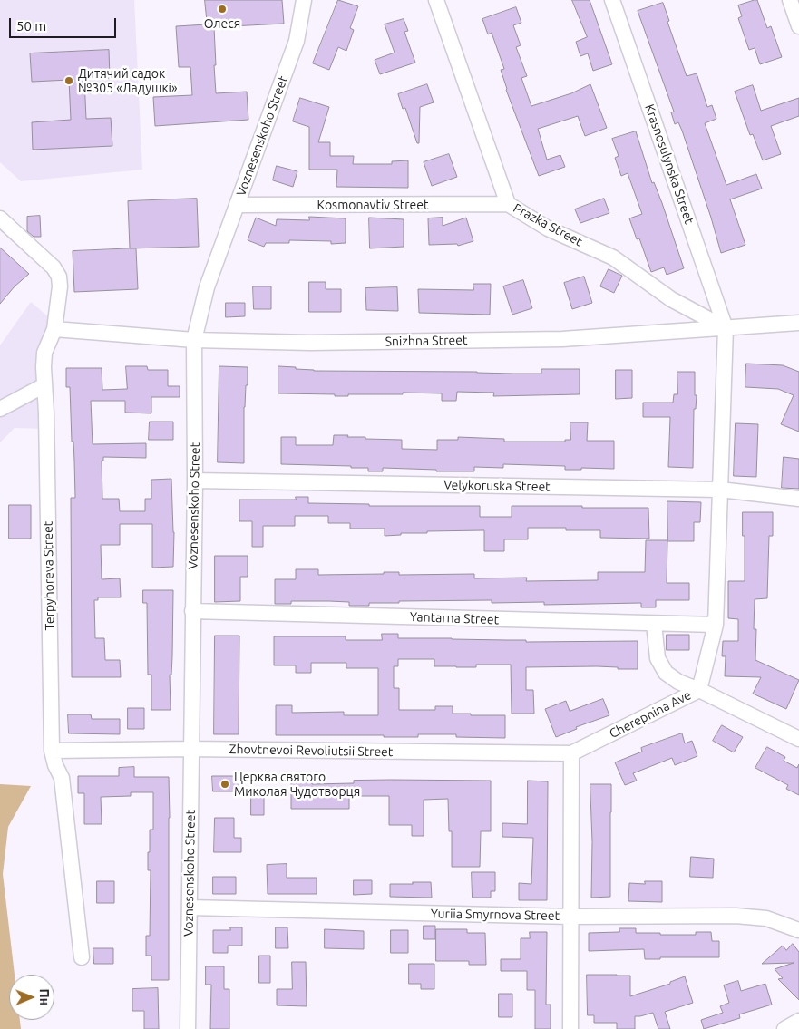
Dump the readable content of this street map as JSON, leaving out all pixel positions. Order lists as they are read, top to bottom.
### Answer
{
  "streets": {
    "street": [
      "Voznesenskoho Street",
      "Krasnosulynska Street",
      "Kosmonavtiv Street",
      "Prazka Street",
      "Snizhna Street",
      "Velykoruska Street",
      "Terpyhoreva Street",
      "Yantarna Street",
      "Cherepnina Ave",
      "Zhovtnevoi Revoliutsii Street",
      "Yuriia Smyrnova Street"
    ]
  },
  "crossings": [
    ["Voznesenskoho Street", "Kosmonavtiv Street"],
    ["Voznesenskoho Street", "Snizhna Street"],
    ["Voznesenskoho Street", "Velykoruska Street"],
    ["Voznesenskoho Street", "Yantarna Street"],
    ["Voznesenskoho Street", "Zhovtnevoi Revoliutsii Street"],
    ["Voznesenskoho Street", "Yuriia Smyrnova Street"],
    ["Krasnosulynska Street", "Prazka Street"],
    ["Krasnosulynska Street", "Snizhna Street"],
    ["Krasnosulynska Street", "Cherepnina Ave"],
    ["Kosmonavtiv Street", "Prazka Street"],
    ["Prazka Street", "Snizhna Street"],
    ["Prazka Street", "Cherepnina Ave"],
    ["Snizhna Street", "Terpyhoreva Street"],
    ["Snizhna Street", "Cherepnina Ave"],
    ["Velykoruska Street", "Cherepnina Ave"],
    ["Terpyhoreva Street", "Zhovtnevoi Revoliutsii Street"],
    ["Yantarna Street", "Cherepnina Ave"],
    ["Cherepnina Ave", "Zhovtnevoi Revoliutsii Street"]
  ],
  "places": ["Олеся", "Дитячий садок №305 «Ладушкі»", "Церква святого Миколая Чудотворця"],
  "scale_bar": "50 m",
  "north": "right"
}
